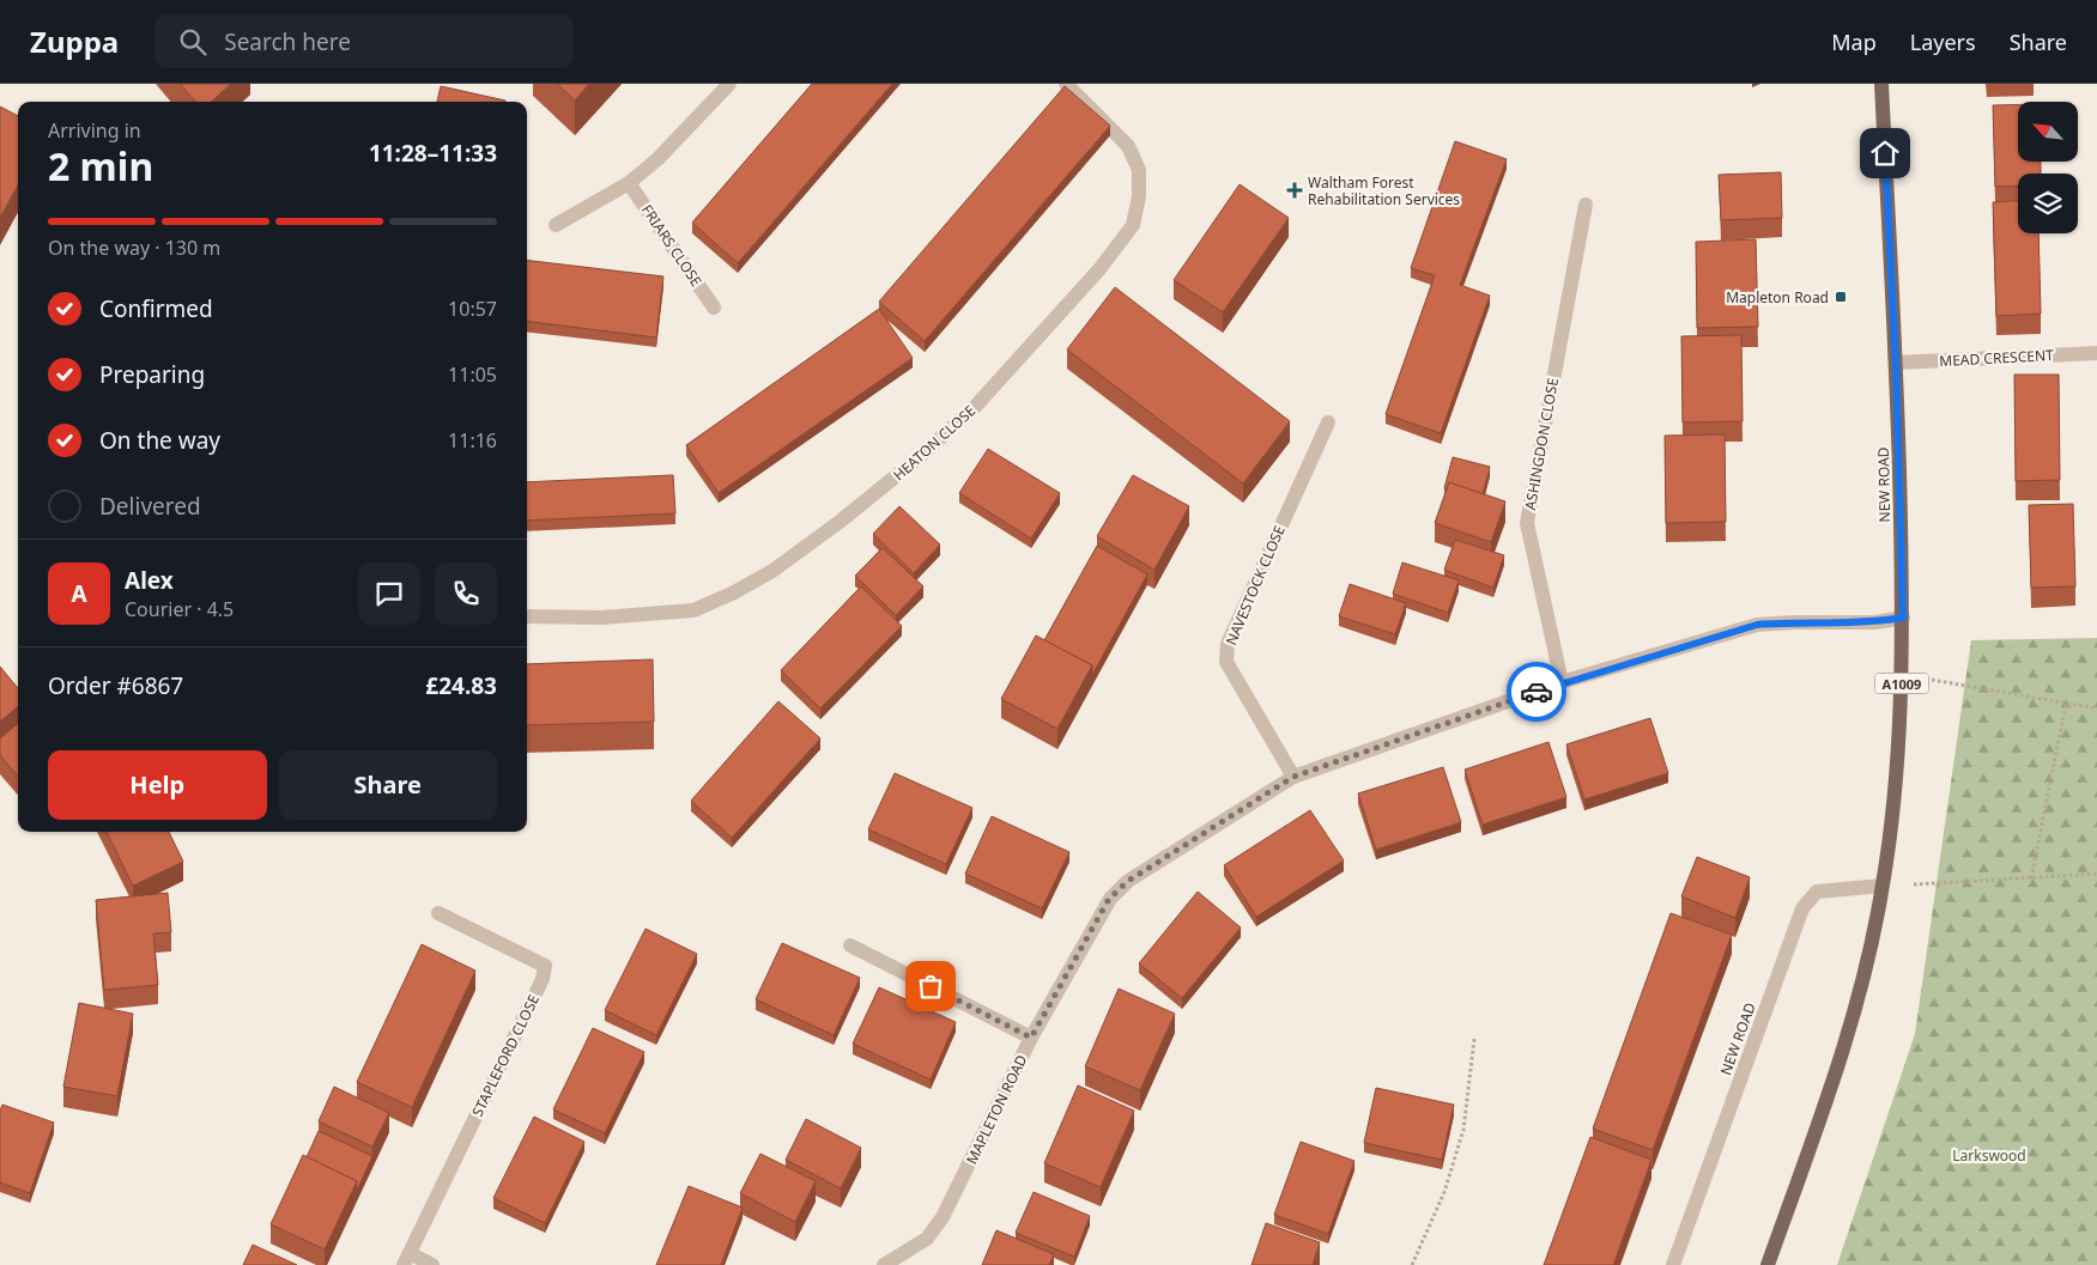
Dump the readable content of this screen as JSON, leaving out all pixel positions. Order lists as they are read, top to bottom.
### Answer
{
  "streets": {
    "main road": ["NEW ROAD", "A1009"],
    "street": [
      "FRIARS CLOSE",
      "MEAD CRESCENT",
      "HEATON CLOSE",
      "ASHINGDON CLOSE",
      "NAVESTOCK CLOSE",
      "STAPLEFORD CLOSE",
      "MAPLETON ROAD"
    ]
  },
  "crossings": [
    ["MEAD CRESCENT", "NEW ROAD"],
    ["ASHINGDON CLOSE", "MAPLETON ROAD"],
    ["NEW ROAD", "MAPLETON ROAD"],
    ["NAVESTOCK CLOSE", "MAPLETON ROAD"]
  ],
  "parks": ["Larkswood"],
  "places": {
    "health": ["Waltham Forest Rehabilitation Services"],
    "transit": ["Mapleton Road"]
  },
  "north": "top left",
  "page": {
    "header": "Zuppa",
    "search": "Search here",
    "nav": ["Map", "Layers", "Share"],
    "heading": ["2 min", "Arriving in", "11:28–11:33"],
    "panel": [
      "Alex",
      "Courier · 4.5",
      "Order #6867",
      "£24.83"
    ],
    "bar": "On the way · 130 m",
    "list": [
      ["Confirmed", "10:57"],
      ["Preparing", "11:05"],
      ["On the way", "11:16"],
      "Delivered"
    ],
    "round": "A",
    "buttons": ["Help", "Share"]
  }
}
